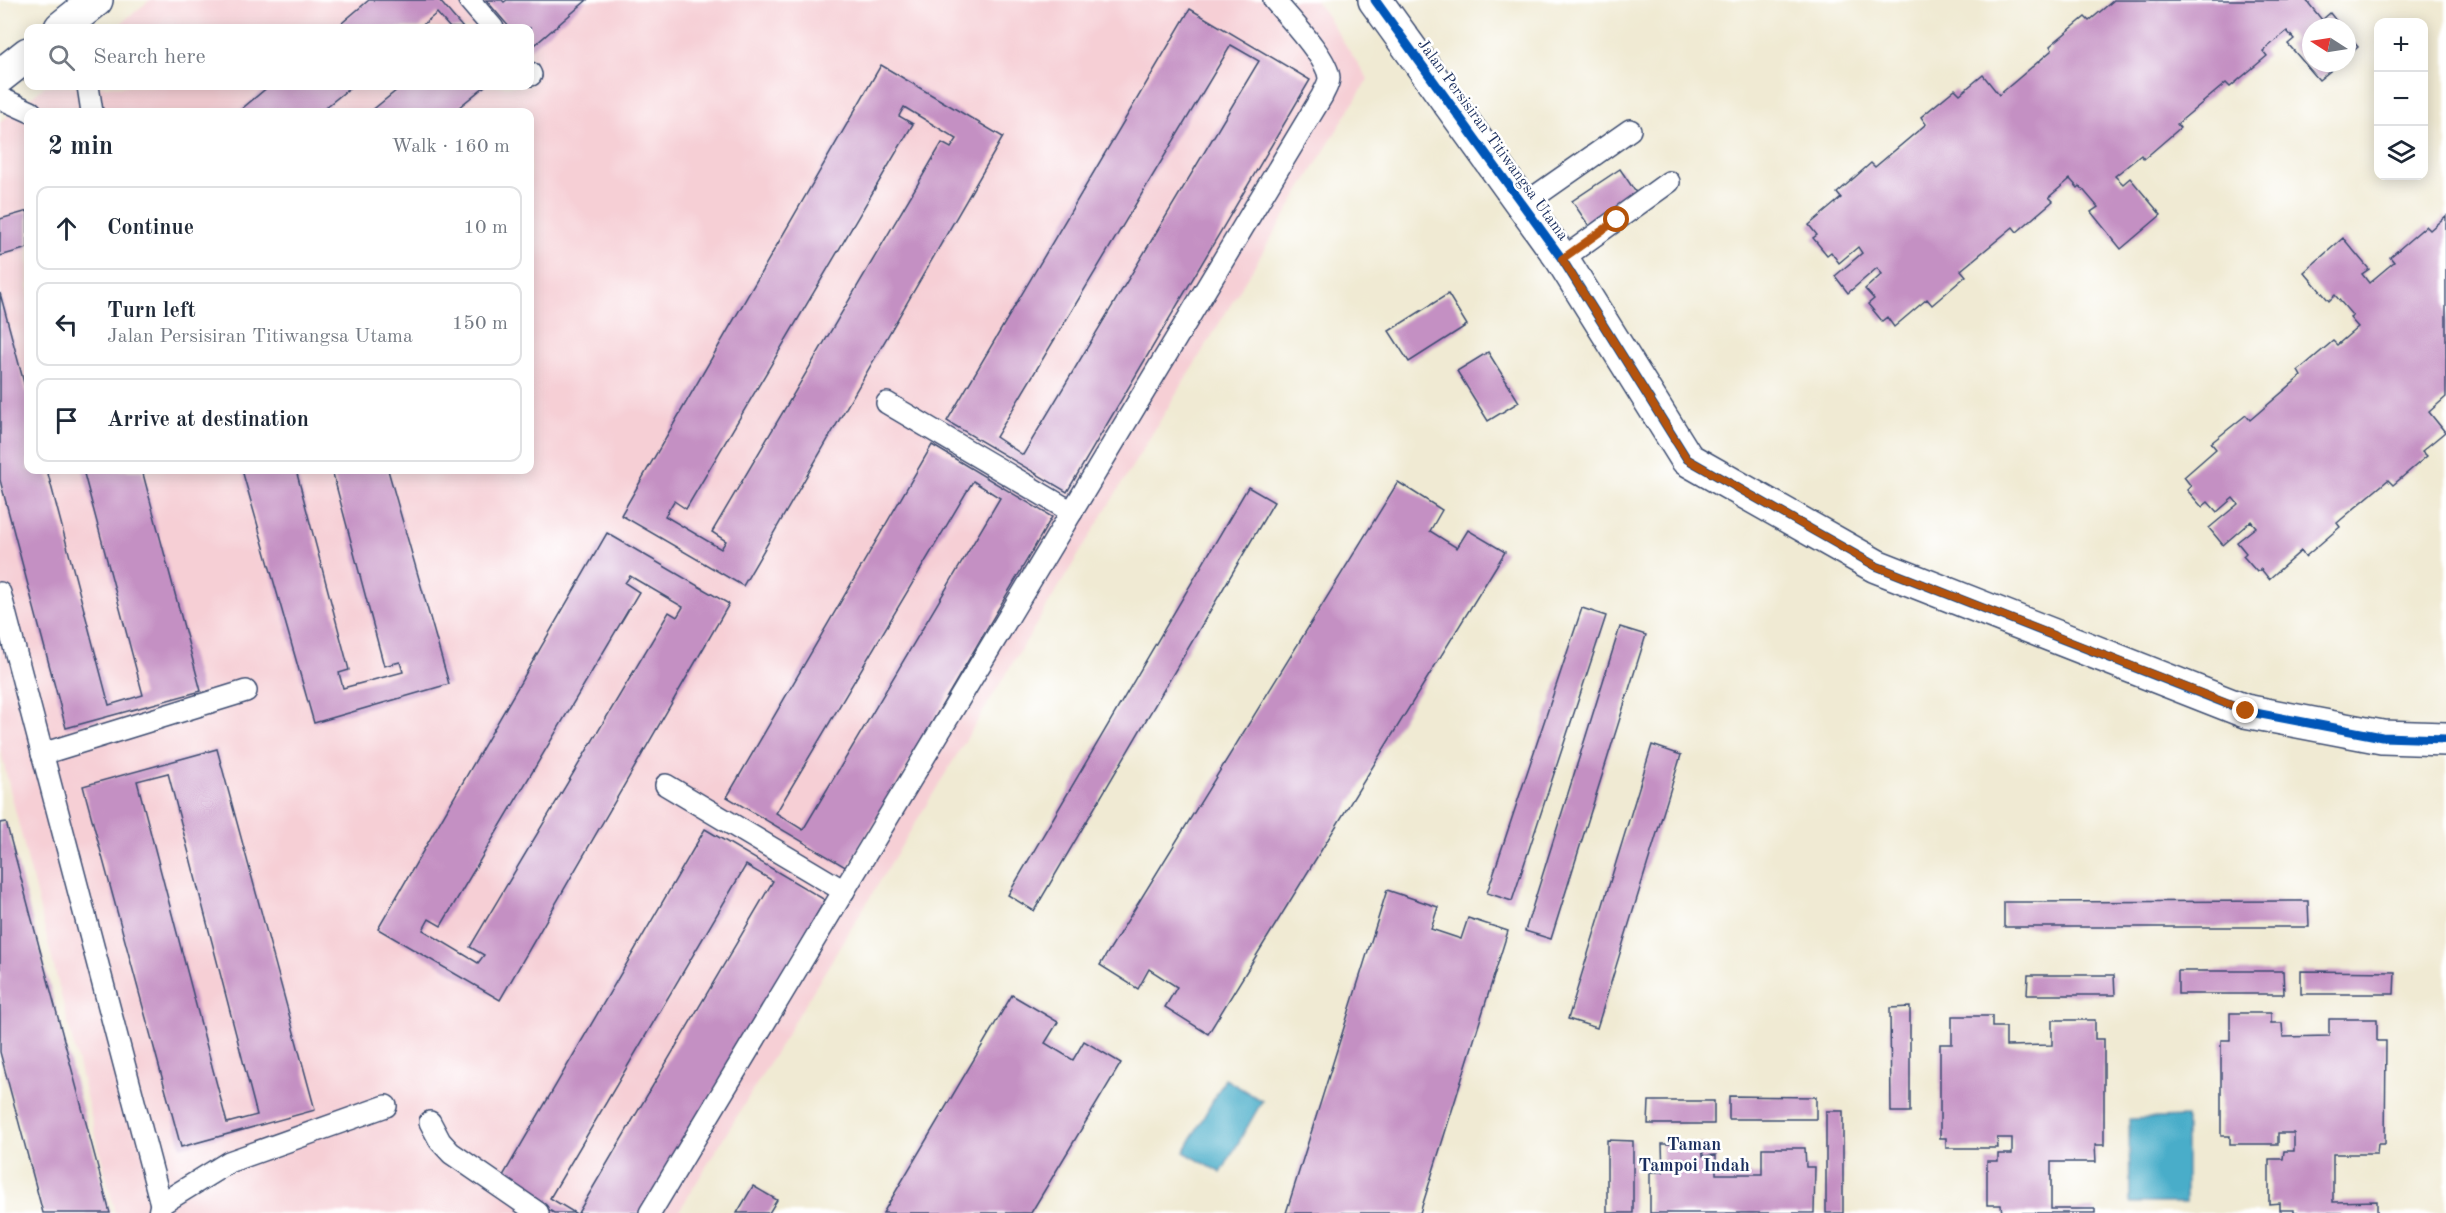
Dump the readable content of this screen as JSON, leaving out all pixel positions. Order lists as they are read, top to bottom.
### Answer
{
  "streets": {
    "street": ["Jalan Persisiran Titiwangsa Utama"]
  },
  "districts": ["Taman Tampoi Indah"],
  "north": "left",
  "page": {
    "map_buttons": ["+", "−"],
    "search": "Search here",
    "heading": ["2 min", "Walk · 160 m"],
    "list": [
      ["Continue", "10 m"],
      ["Turn left", "Jalan Persisiran Titiwangsa Utama", "150 m"],
      "Arrive at destination"
    ]
  }
}
